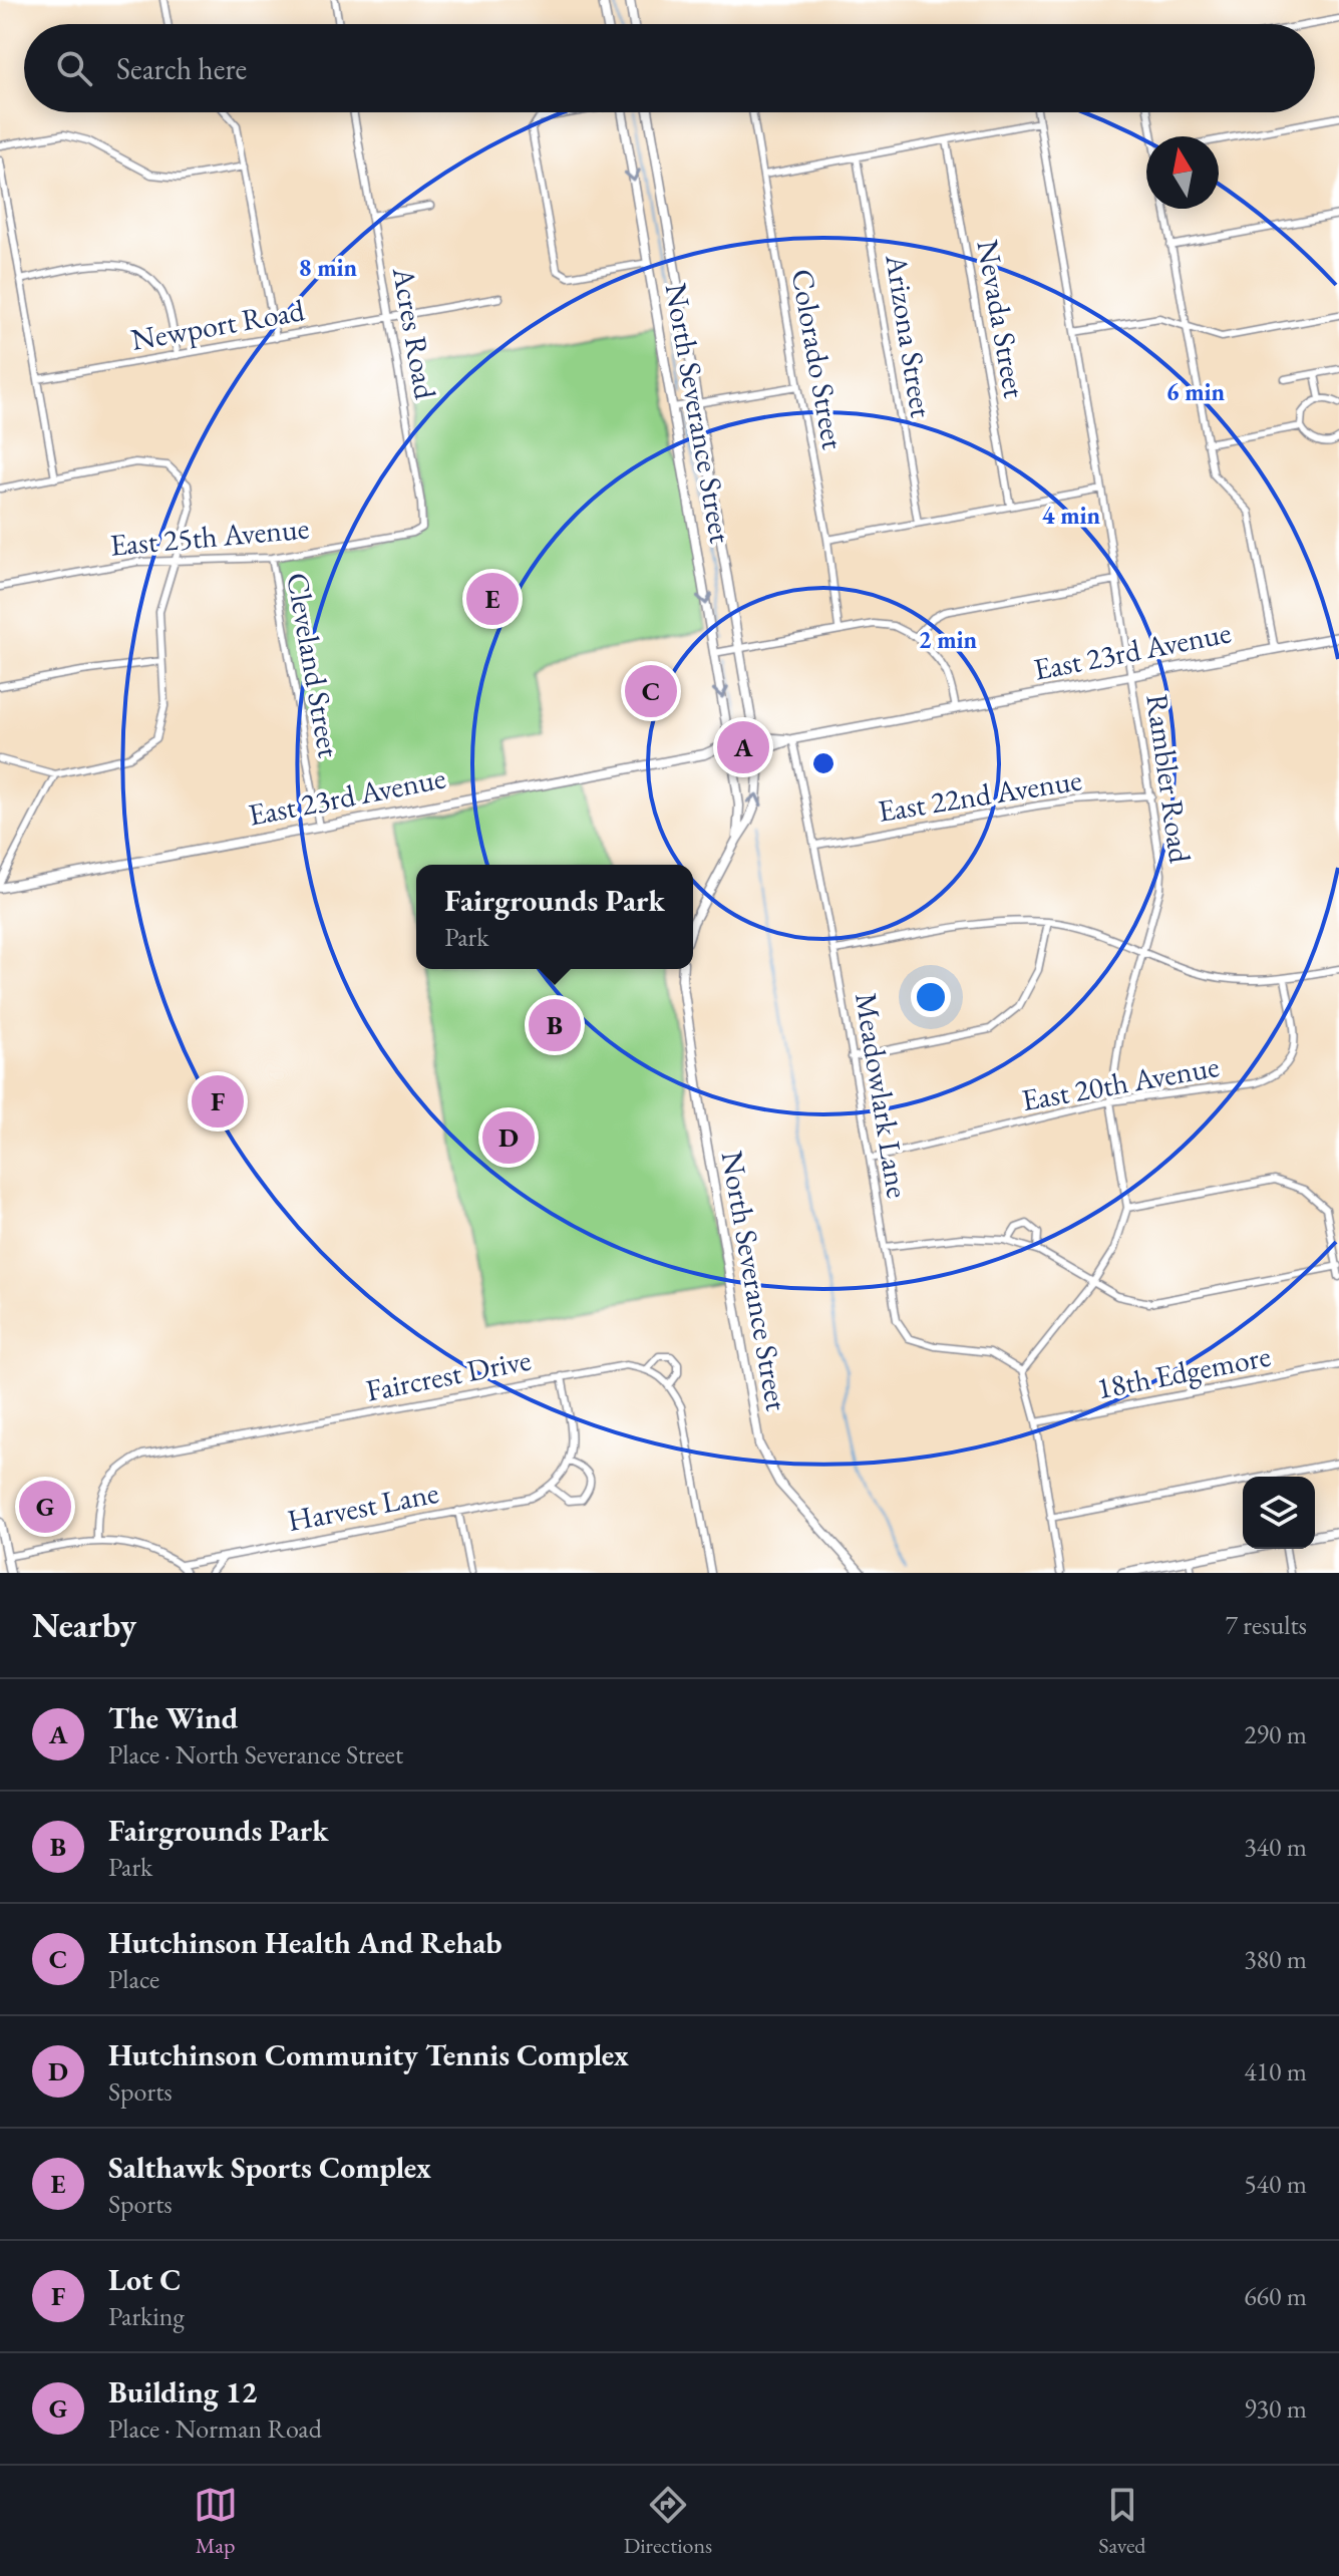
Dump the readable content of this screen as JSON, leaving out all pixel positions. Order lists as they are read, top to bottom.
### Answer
{
  "streets": {
    "street": [
      "Nevada Street",
      "Newport Road",
      "Acres Road",
      "Arizona Street",
      "Colorado Street",
      "North Severance Street",
      "East 25th Avenue",
      "East 23rd Avenue",
      "Cleveland Street",
      "Rambler Road",
      "East 22nd Avenue",
      "East 20th Avenue",
      "Meadowlark Lane",
      "18th Edgemore",
      "Faircrest Drive",
      "Harvest Lane"
    ]
  },
  "crossings": [
    ["Newport Road", "Acres Road"],
    ["Acres Road", "East 25th Avenue"],
    ["North Severance Street", "East 23rd Avenue"],
    ["East 25th Avenue", "Cleveland Street"],
    ["East 23rd Avenue", "Cleveland Street"],
    ["East 23rd Avenue", "Rambler Road"],
    ["East 23rd Avenue", "Meadowlark Lane"],
    ["Rambler Road", "East 22nd Avenue"],
    ["Rambler Road", "East 20th Avenue"],
    ["Rambler Road", "Meadowlark Lane"],
    ["East 22nd Avenue", "Meadowlark Lane"],
    ["East 20th Avenue", "Meadowlark Lane"]
  ],
  "north": "top",
  "page": {
    "search": "Search here",
    "pins": [
      "E",
      "C",
      "A",
      "B",
      "F",
      "D",
      "G"
    ],
    "popup": ["Fairgrounds Park", "Park"],
    "heading": ["Nearby", "7 results"],
    "list": [
      {
        "mark": "A",
        "name": "The Wind",
        "note": "Place · North Severance Street",
        "value": "290 m"
      },
      {
        "mark": "B",
        "name": "Fairgrounds Park",
        "note": "Park",
        "value": "340 m"
      },
      {
        "mark": "C",
        "name": "Hutchinson Health And Rehab",
        "note": "Place",
        "value": "380 m"
      },
      {
        "mark": "D",
        "name": "Hutchinson Community Tennis Complex",
        "note": "Sports",
        "value": "410 m"
      },
      {
        "mark": "E",
        "name": "Salthawk Sports Complex",
        "note": "Sports",
        "value": "540 m"
      },
      {
        "mark": "F",
        "name": "Lot C",
        "note": "Parking",
        "value": "660 m"
      },
      {
        "mark": "G",
        "name": "Building 12",
        "note": "Place · Norman Road",
        "value": "930 m"
      }
    ],
    "nav": ["Map", "Directions", "Saved"]
  },
  "rings": [
    "8 min",
    "6 min",
    "4 min",
    "2 min"
  ]
}
